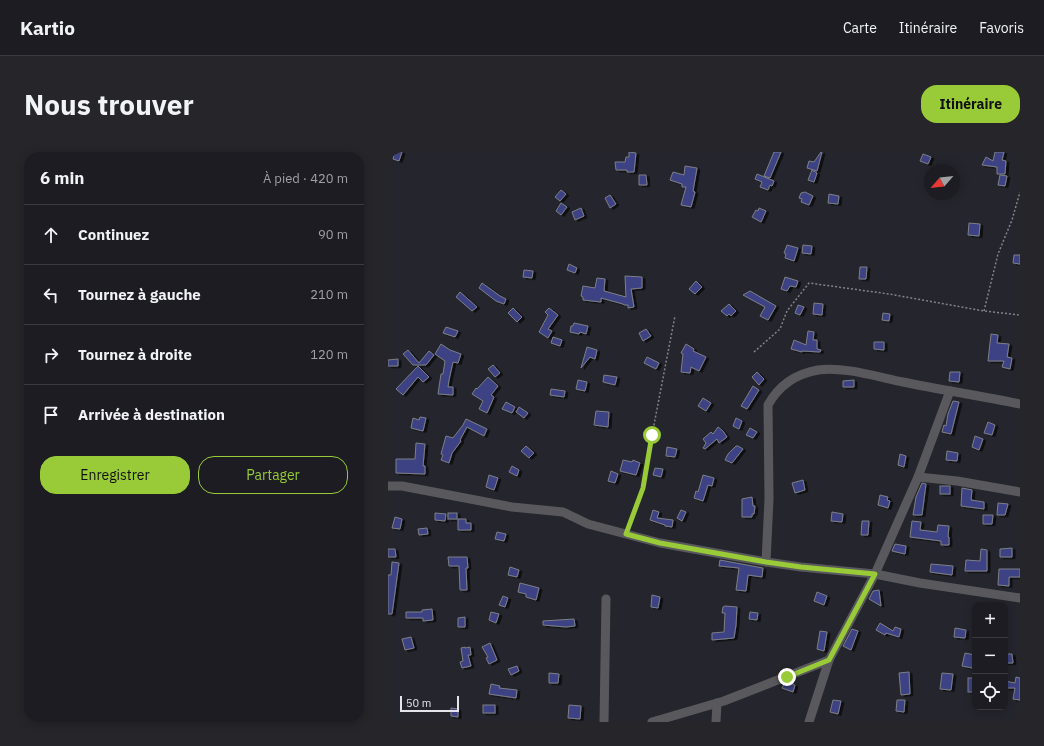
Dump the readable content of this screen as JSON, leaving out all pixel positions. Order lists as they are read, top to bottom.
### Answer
{
  "scale_bar": "50 m",
  "north": "bottom left",
  "page": {
    "header": "Kartio",
    "nav": ["Carte", "Itinéraire", "Favoris"],
    "buttons": [
      "Itinéraire",
      ["Enregistrer", "Partager"]
    ],
    "title": "Nous trouver",
    "heading": ["6 min", "À pied · 420 m"],
    "list": [
      ["Continuez", "90 m"],
      ["Tournez à gauche", "210 m"],
      ["Tournez à droite", "120 m"],
      "Arrivée à destination"
    ],
    "map_buttons": ["+", "−"],
    "scale": "50 m"
  }
}
